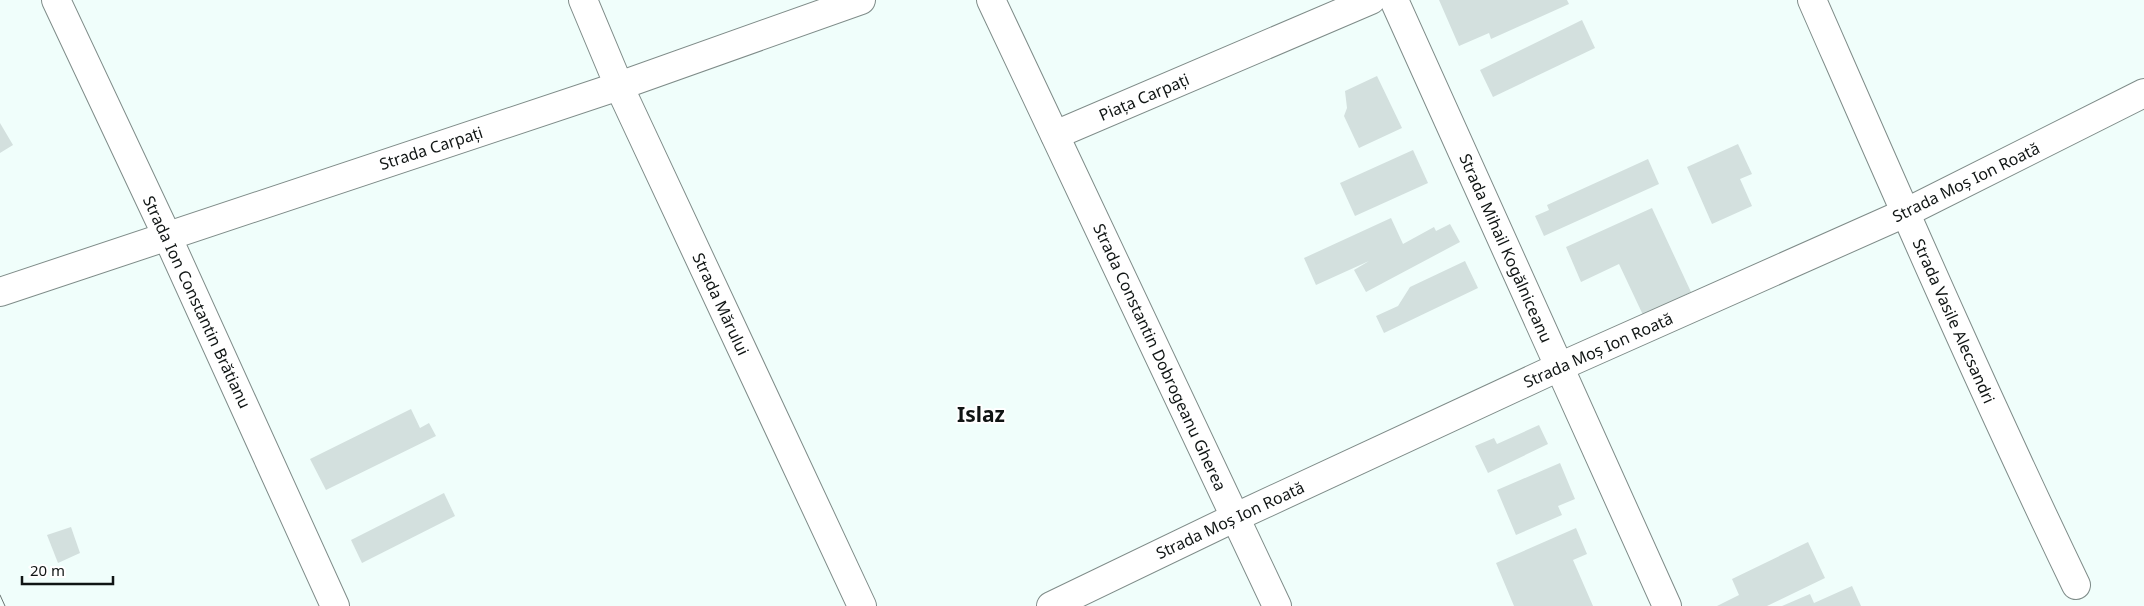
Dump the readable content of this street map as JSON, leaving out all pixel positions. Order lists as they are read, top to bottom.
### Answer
{
  "streets": {
    "street": [
      "Piața Carpați",
      "Strada Carpați",
      "Strada Moș Ion Roată",
      "Strada Mihail Kogălniceanu",
      "Strada Ion Constantin Brătianu",
      "Strada Mărului",
      "Strada Vasile Alecsandri",
      "Strada Constantin Dobrogeanu Gherea"
    ]
  },
  "crossings": [
    ["Piața Carpați", "Strada Constantin Dobrogeanu Gherea"],
    ["Strada Carpați", "Strada Ion Constantin Brătianu"],
    ["Strada Carpați", "Strada Mărului"],
    ["Strada Moș Ion Roată", "Strada Mihail Kogălniceanu"],
    ["Strada Moș Ion Roată", "Strada Vasile Alecsandri"],
    ["Strada Moș Ion Roată", "Strada Constantin Dobrogeanu Gherea"]
  ],
  "districts": ["Islaz"],
  "scale_bar": "20 m"
}
